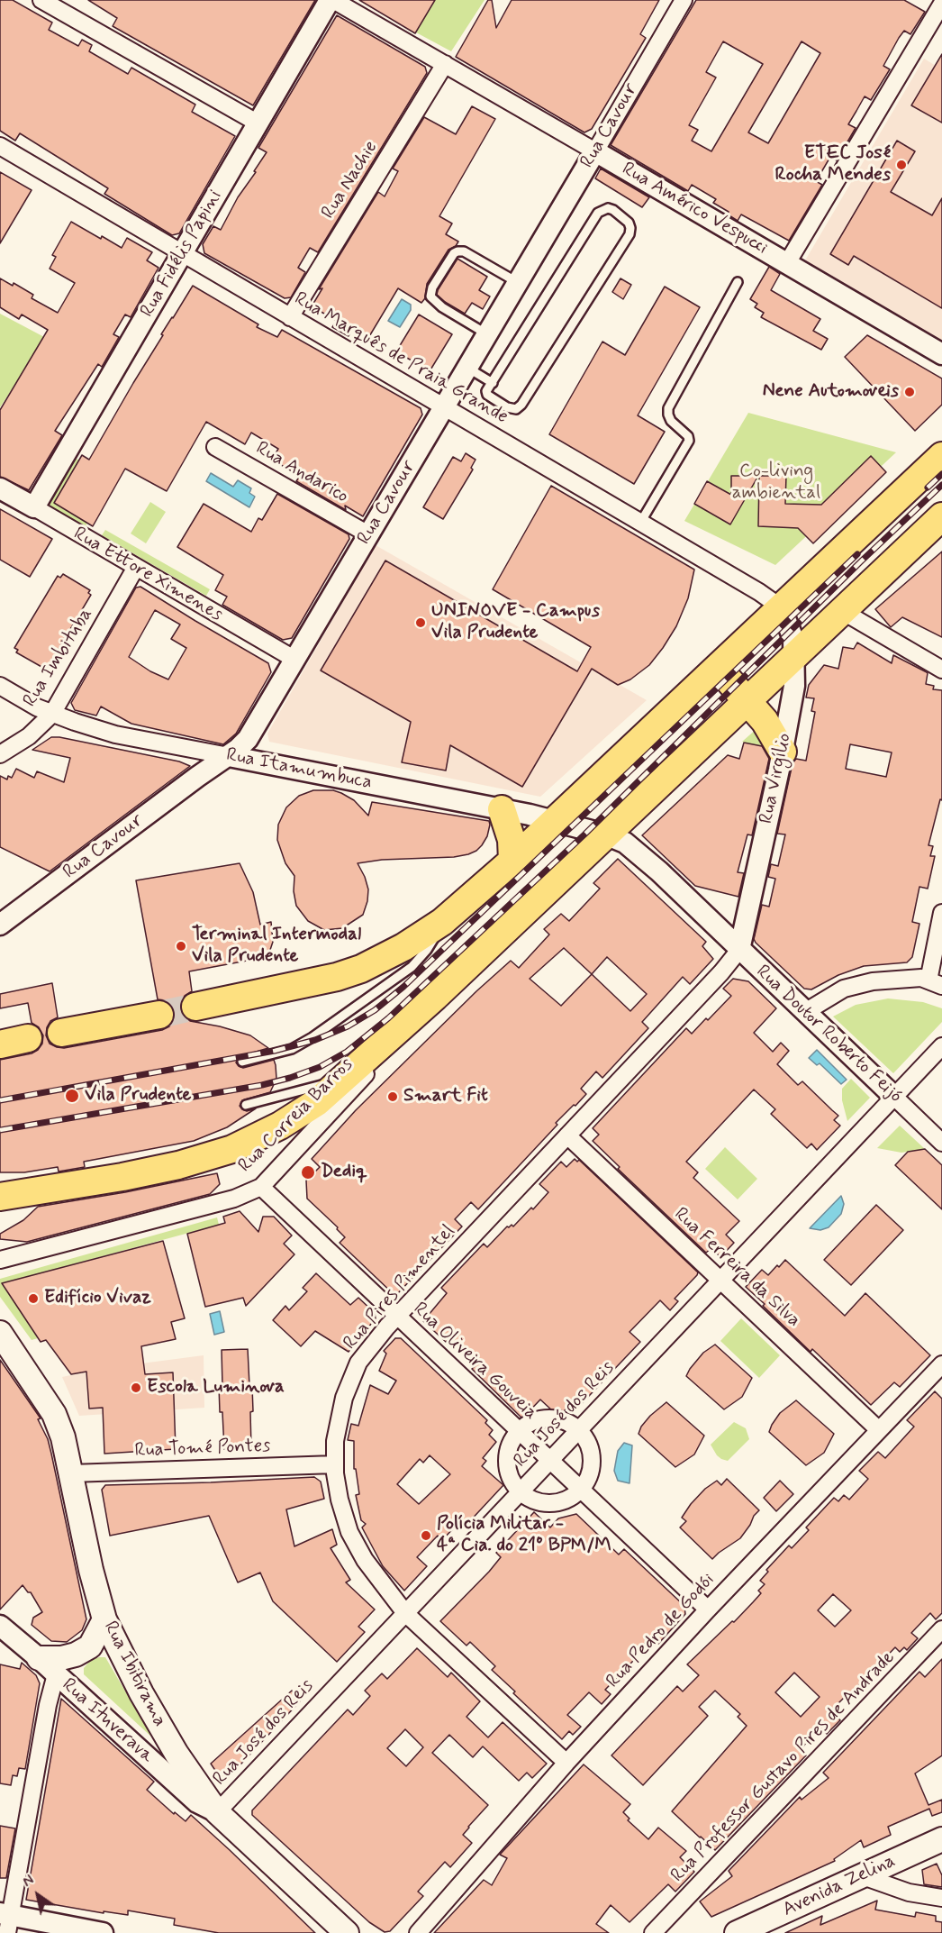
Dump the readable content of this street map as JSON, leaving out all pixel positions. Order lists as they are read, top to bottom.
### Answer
{
  "streets": {
    "main road": ["Rua Ibitirama", "Avenida Zelina"],
    "street": [
      "Rua Cavour",
      "Rua Nachie",
      "Rua Américo Vespucci",
      "Rua Fidélis Papini",
      "Rua Marquês de Praia Grande",
      "Rua Andarico",
      "Rua Ettore Ximenes",
      "Rua Imbituba",
      "Rua Itamumbuca",
      "Rua Virgílio",
      "Rua Doutor Roberto Feijó",
      "Rua Correia Barros",
      "Rua Ferreira da Silva",
      "Rua Pires Pimentel",
      "Rua Oliveira Gouveia",
      "Rua José dos Reis",
      "Rua Tomé Pontes",
      "Rua Pedro de Godói",
      "Rua Ituverava",
      "Rua Professor Gustavo Pires de Andrade"
    ]
  },
  "crossings": [
    ["Rua Cavour", "Rua Américo Vespucci"],
    ["Rua Cavour", "Rua Marquês de Praia Grande"],
    ["Rua Cavour", "Rua Andarico"],
    ["Rua Cavour", "Rua Ettore Ximenes"],
    ["Rua Cavour", "Rua Itamumbuca"],
    ["Rua Nachie", "Rua Américo Vespucci"],
    ["Rua Nachie", "Rua Marquês de Praia Grande"],
    ["Rua Américo Vespucci", "Rua Fidélis Papini"],
    ["Rua Fidélis Papini", "Rua Marquês de Praia Grande"],
    ["Rua Fidélis Papini", "Rua Ettore Ximenes"],
    ["Rua Marquês de Praia Grande", "Rua Virgílio"],
    ["Rua Ettore Ximenes", "Rua Imbituba"],
    ["Rua Imbituba", "Rua Itamumbuca"],
    ["Rua Itamumbuca", "Rua Doutor Roberto Feijó"],
    ["Rua Virgílio", "Rua Doutor Roberto Feijó"],
    ["Rua Virgílio", "Rua Pires Pimentel"],
    ["Rua Doutor Roberto Feijó", "Rua Pires Pimentel"],
    ["Rua Doutor Roberto Feijó", "Rua José dos Reis"],
    ["Rua Correia Barros", "Rua Oliveira Gouveia"],
    ["Rua Ferreira da Silva", "Rua Pires Pimentel"],
    ["Rua Ferreira da Silva", "Rua José dos Reis"],
    ["Rua Ferreira da Silva", "Rua Pedro de Godói"],
    ["Rua Pires Pimentel", "Rua Oliveira Gouveia"],
    ["Rua Pires Pimentel", "Rua José dos Reis"],
    ["Rua Pires Pimentel", "Rua Tomé Pontes"],
    ["Rua Pires Pimentel", "Rua Pedro de Godói"],
    ["Rua Oliveira Gouveia", "Rua José dos Reis"],
    ["Rua Oliveira Gouveia", "Rua Pedro de Godói"],
    ["Rua José dos Reis", "Rua Ibitirama"],
    ["Rua José dos Reis", "Rua Ituverava"],
    ["Rua Tomé Pontes", "Rua Ibitirama"],
    ["Rua Ibitirama", "Rua Ituverava"]
  ],
  "parks": ["Co-living ambiental"],
  "places": [
    "ETEC José Rocha Mendes",
    "Nene Automoveis",
    "UNINOVE - Campus Vila Prudente",
    "Terminal Intermodal Vila Prudente",
    "Vila Prudente",
    "Smart Fit",
    "Dediq",
    "Edifício Vivaz",
    "Escola Luminova",
    "Polícia Militar - 4ª Cia. do 21º BPM/M"
  ],
  "north": "top left"
}
